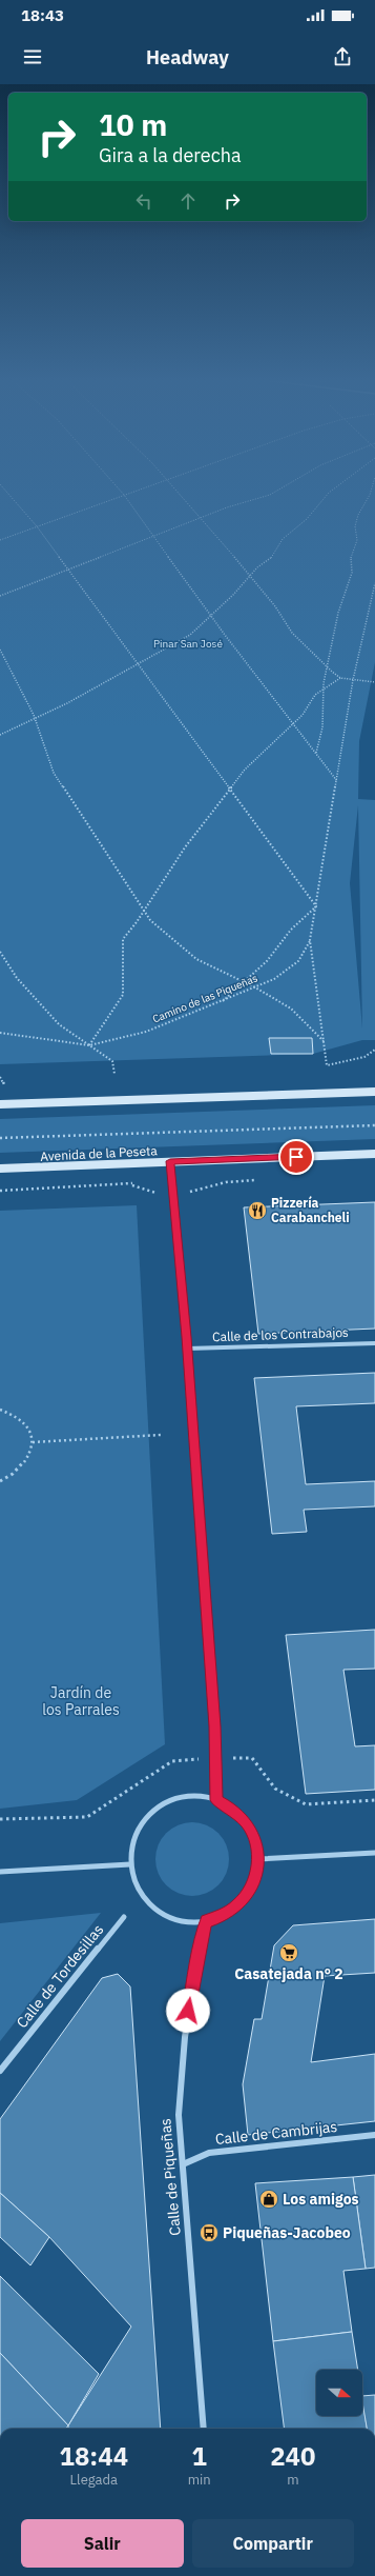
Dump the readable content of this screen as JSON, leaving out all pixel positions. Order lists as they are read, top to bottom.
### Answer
{
  "streets": {
    "street": [
      "Avenida de la Peseta",
      "Calle de los Contrabajos",
      "Calle de Tordesillas",
      "Calle de Cambrijas",
      "Calle de Piqueñas"
    ],
    "path": ["Camino de las Piqueñas"]
  },
  "crossings": [
    ["Calle de Cambrijas", "Calle de Piqueñas"]
  ],
  "parks": ["Pinar San José", "Jardín de los Parrales"],
  "places": {
    "restaurant": ["Pizzería Carabancheli"],
    "supermarket": ["Casatejada n° 2"],
    "shop": ["Los amigos"],
    "bus stop": ["Piqueñas-Jacobeo"]
  },
  "north": "right",
  "page": {
    "status": "18:43",
    "header": "Headway",
    "turn": ["10 m", "Gira a la derecha"],
    "eta": [
      "18:44",
      "Llegada",
      "1",
      "min",
      "240",
      "m"
    ],
    "buttons": ["Salir", "Compartir"]
  }
}
